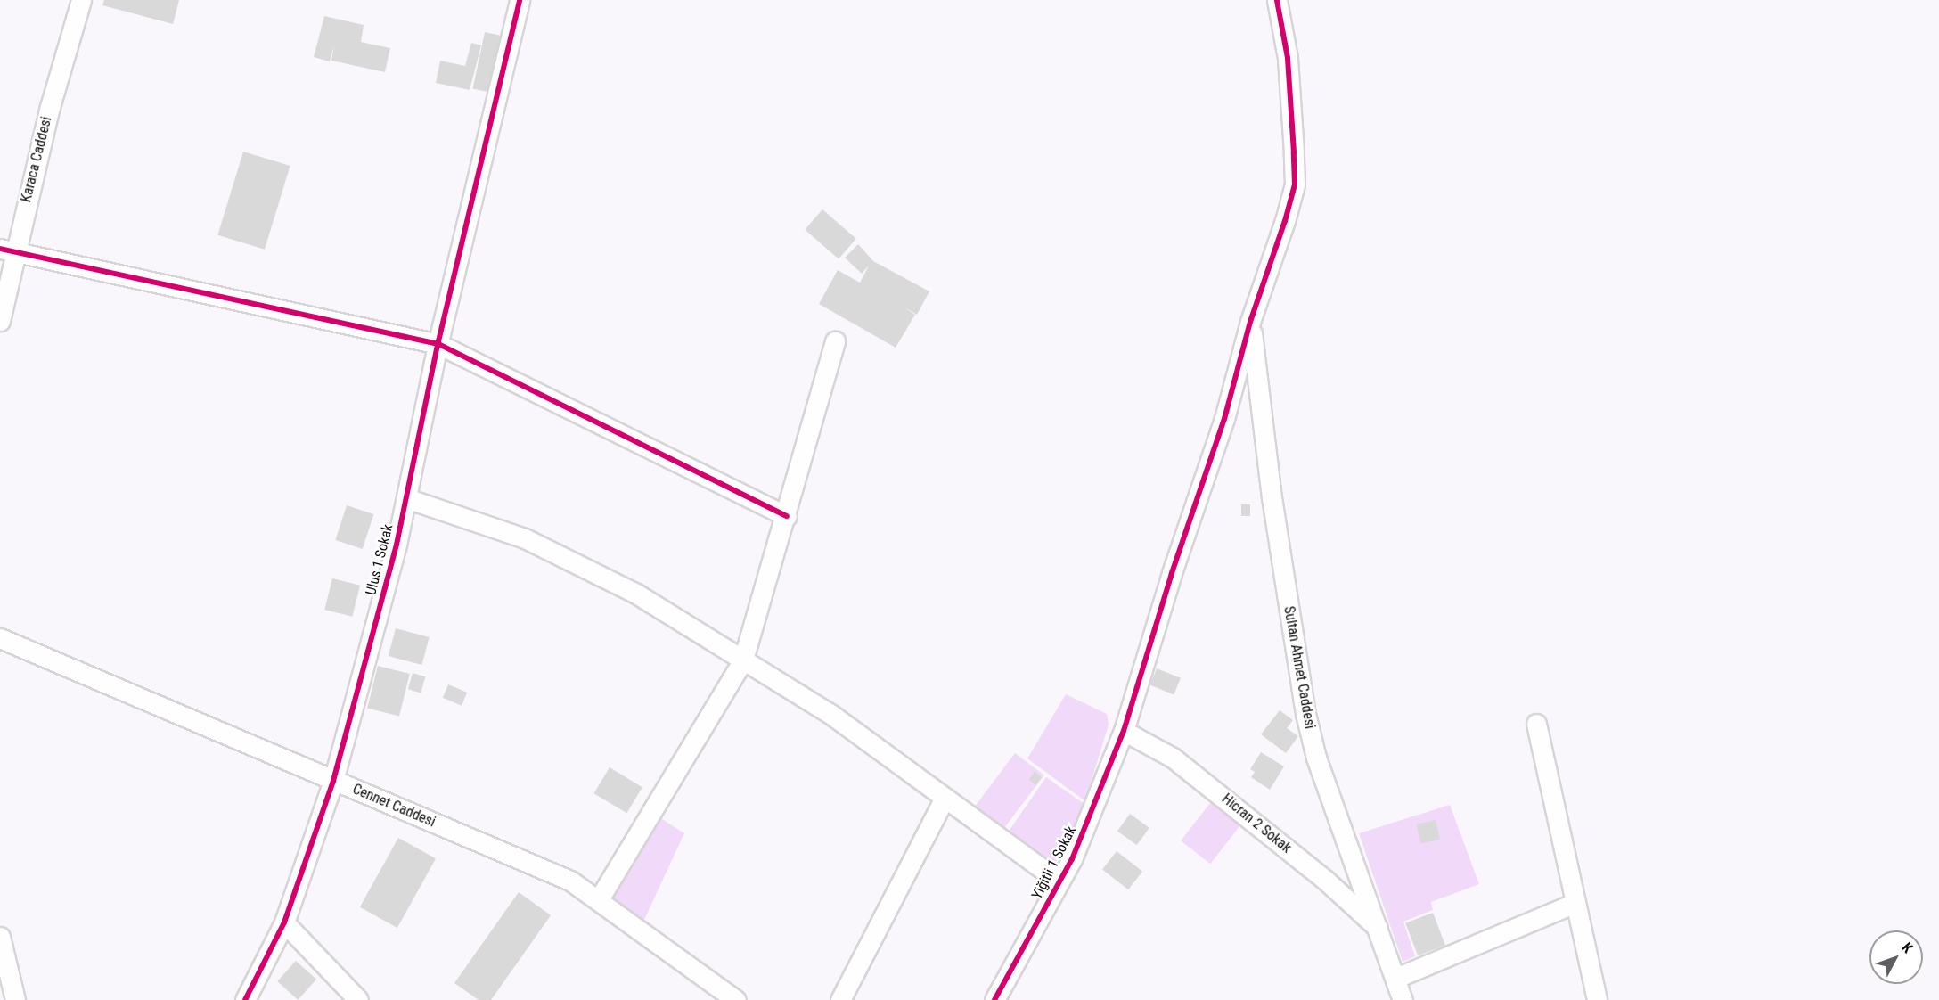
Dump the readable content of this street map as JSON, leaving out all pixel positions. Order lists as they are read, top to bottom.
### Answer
{
  "streets": {
    "street": [
      "Karaca Caddesi",
      "Ulus 1 Sokak",
      "Sultan Ahmet Caddesi",
      "Cennet Caddesi",
      "Hicran 2 Sokak",
      "Yiğitli 1 Sokak"
    ]
  },
  "crossings": [
    ["Ulus 1 Sokak", "Cennet Caddesi"],
    ["Sultan Ahmet Caddesi", "Hicran 2 Sokak"],
    ["Sultan Ahmet Caddesi", "Yiğitli 1 Sokak"],
    ["Hicran 2 Sokak", "Yiğitli 1 Sokak"]
  ],
  "north": "top right"
}
